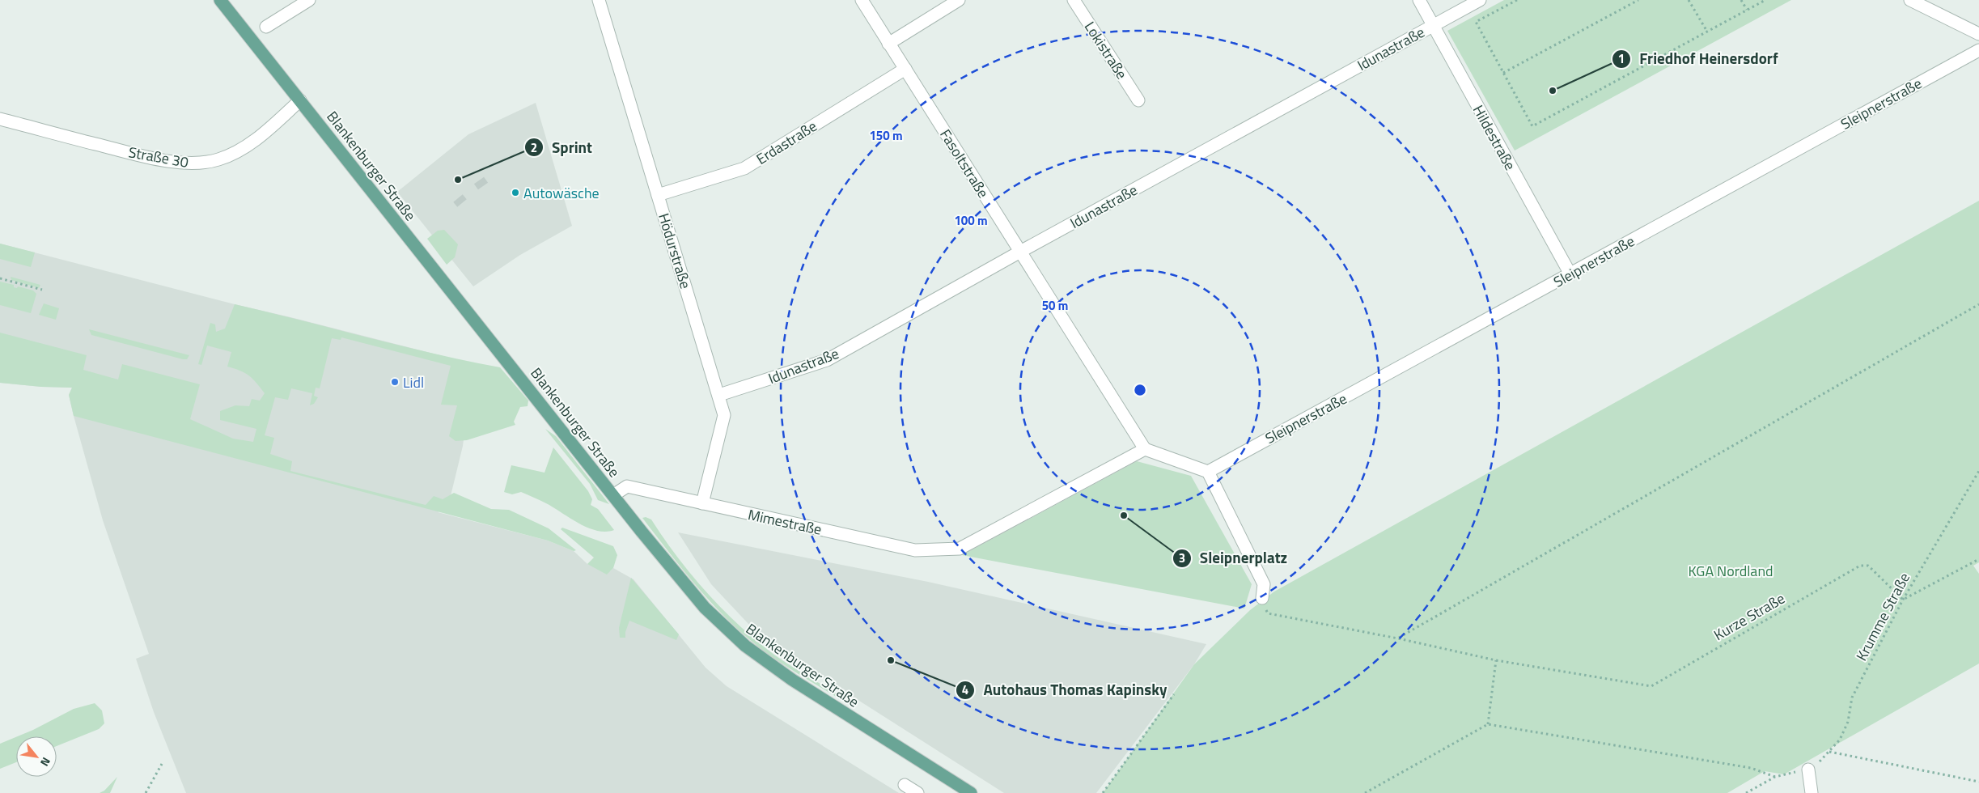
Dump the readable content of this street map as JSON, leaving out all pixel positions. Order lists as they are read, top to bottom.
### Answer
{
  "streets": {
    "main road": ["Blankenburger Straße"],
    "street": [
      "Idunastraße",
      "Lokistraße",
      "Sleipnerstraße",
      "Hildestraße",
      "Erdastraße",
      "Straße 30",
      "Fasoltstraße",
      "Hödurstraße",
      "Mimestraße"
    ],
    "path": ["Kurze Straße", "Krumme Straße"]
  },
  "crossings": [
    ["Idunastraße", "Hildestraße"],
    ["Idunastraße", "Fasoltstraße"],
    ["Idunastraße", "Hödurstraße"],
    ["Sleipnerstraße", "Hildestraße"],
    ["Erdastraße", "Fasoltstraße"],
    ["Erdastraße", "Hödurstraße"],
    ["Straße 30", "Blankenburger Straße"],
    ["Fasoltstraße", "Mimestraße"],
    ["Blankenburger Straße", "Mimestraße"],
    ["Hödurstraße", "Mimestraße"],
    ["Kurze Straße", "Krumme Straße"]
  ],
  "parks": ["KGA Nordland"],
  "places": [
    "Friedhof Heinersdorf",
    "Sprint",
    "Autowäsche",
    "Lidl",
    "Sleipnerplatz",
    "Autohaus Thomas Kapinsky"
  ],
  "north": "bottom right",
  "rings": ["150 m", "100 m", "50 m"]
}
